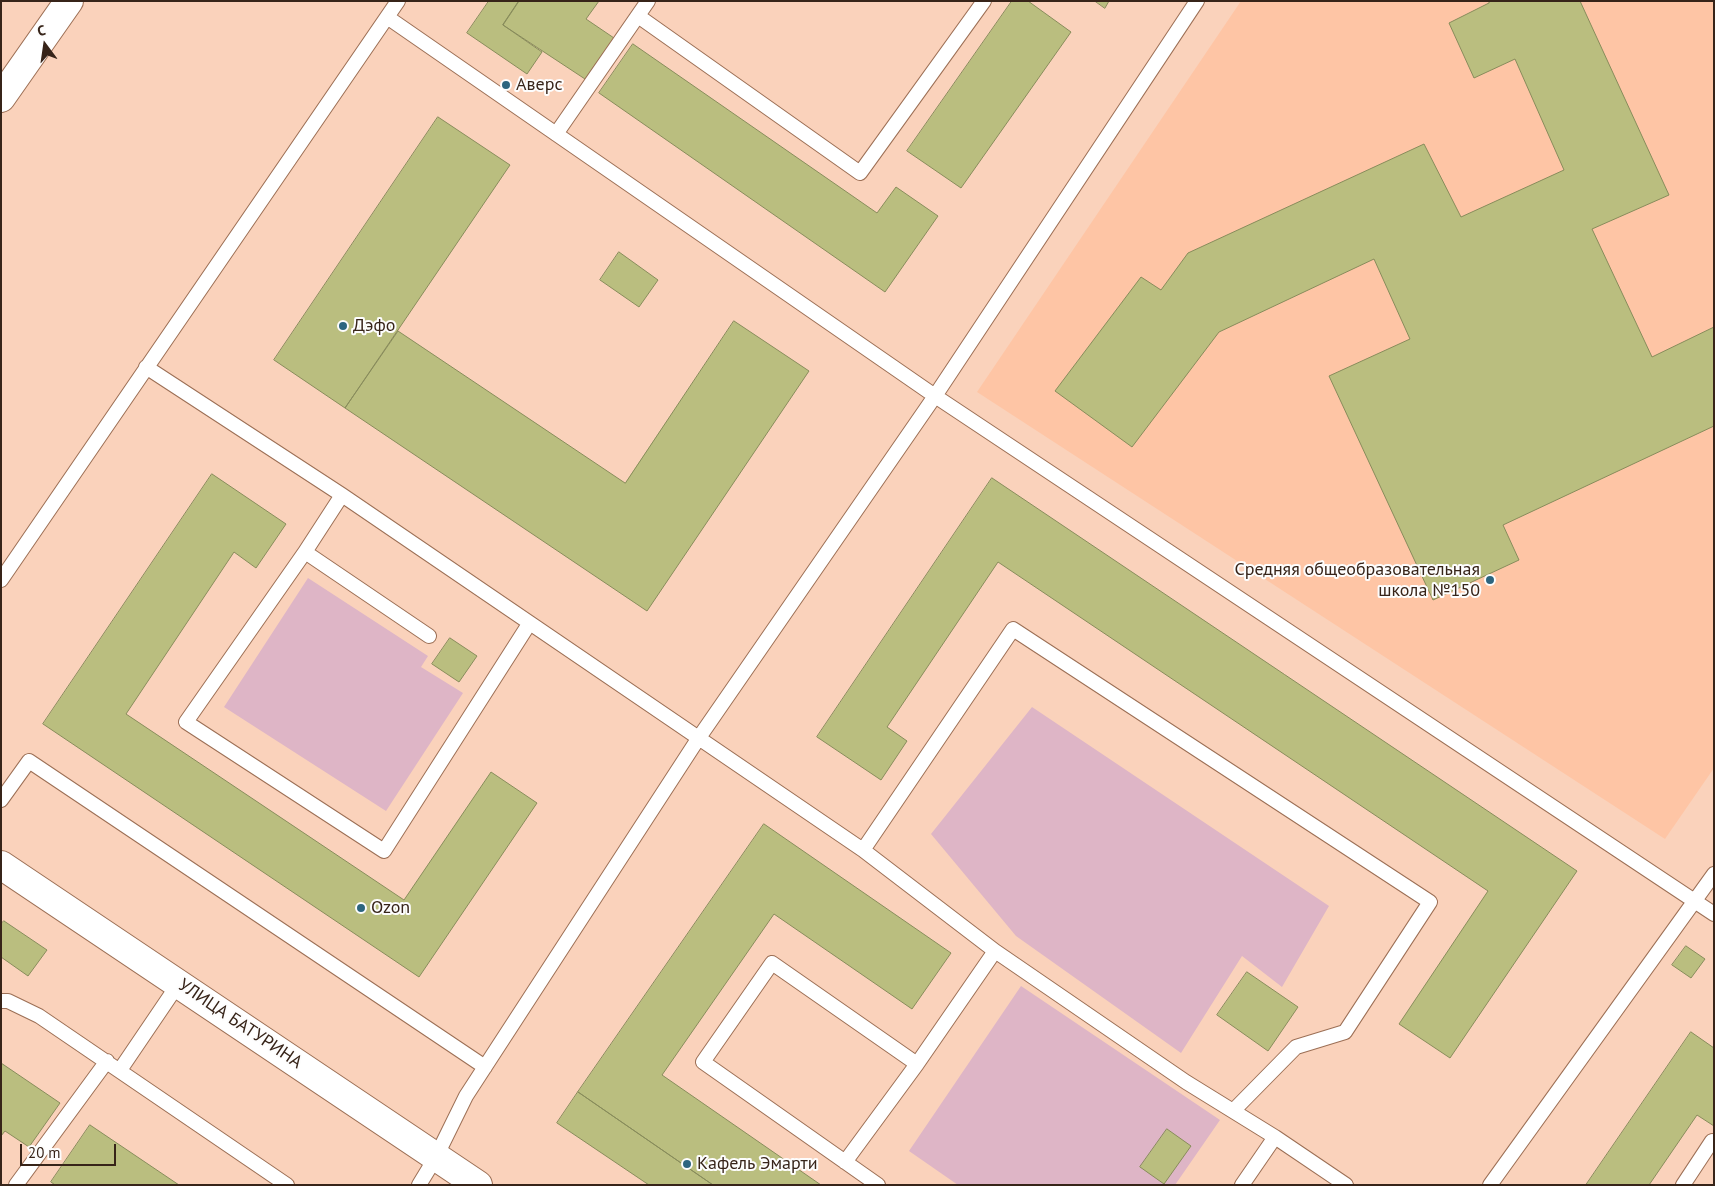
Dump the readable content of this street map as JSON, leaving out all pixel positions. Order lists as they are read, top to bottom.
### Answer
{
  "streets": {
    "street": ["УЛИЦА БАТУРИНА"]
  },
  "places": [
    "Аверс",
    "Дэфо",
    "Средняя общеобразовательная школа №150",
    "Ozon",
    "Кафель Эмарти"
  ],
  "scale_bar": "20 m",
  "north": "top"
}
